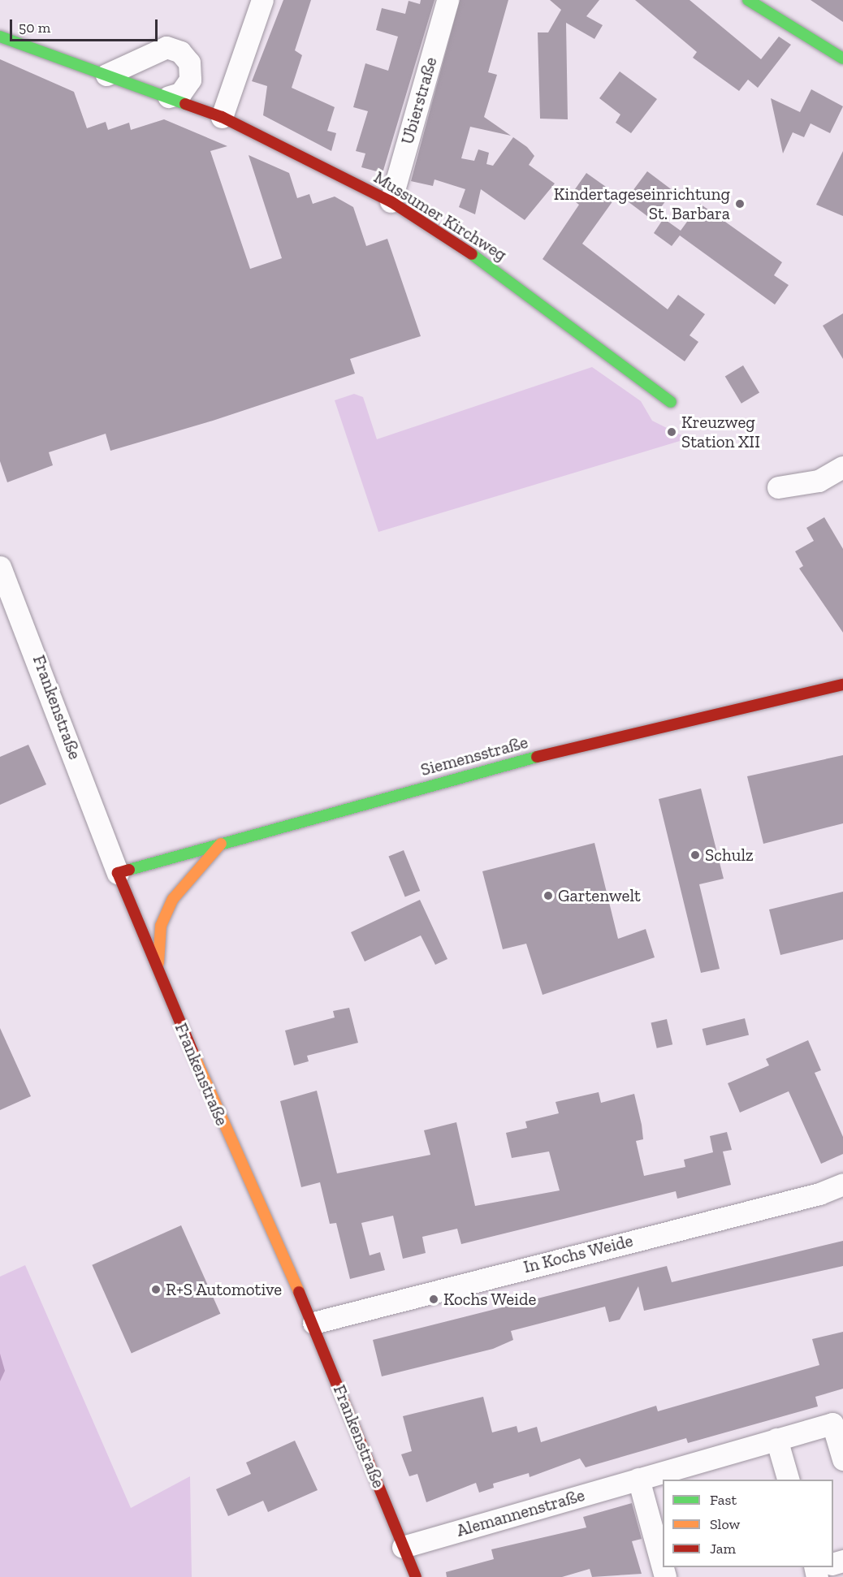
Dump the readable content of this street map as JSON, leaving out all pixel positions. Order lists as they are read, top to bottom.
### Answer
{
  "streets": {
    "street": [
      "Ubierstraße",
      "Mussumer Kirchweg",
      "Frankenstraße",
      "Siemensstraße",
      "In Kochs Weide",
      "Alemannenstraße"
    ]
  },
  "crossings": [
    ["Ubierstraße", "Mussumer Kirchweg"],
    ["Frankenstraße", "Siemensstraße"],
    ["Frankenstraße", "In Kochs Weide"],
    ["Frankenstraße", "Alemannenstraße"]
  ],
  "places": [
    "Kindertageseinrichtung St. Barbara",
    "Kreuzweg Station XII",
    "Schulz",
    "Gartenwelt",
    "R+S Automotive",
    "Kochs Weide"
  ],
  "legend": ["Fast", "Slow", "Jam"],
  "scale_bar": "50 m"
}
